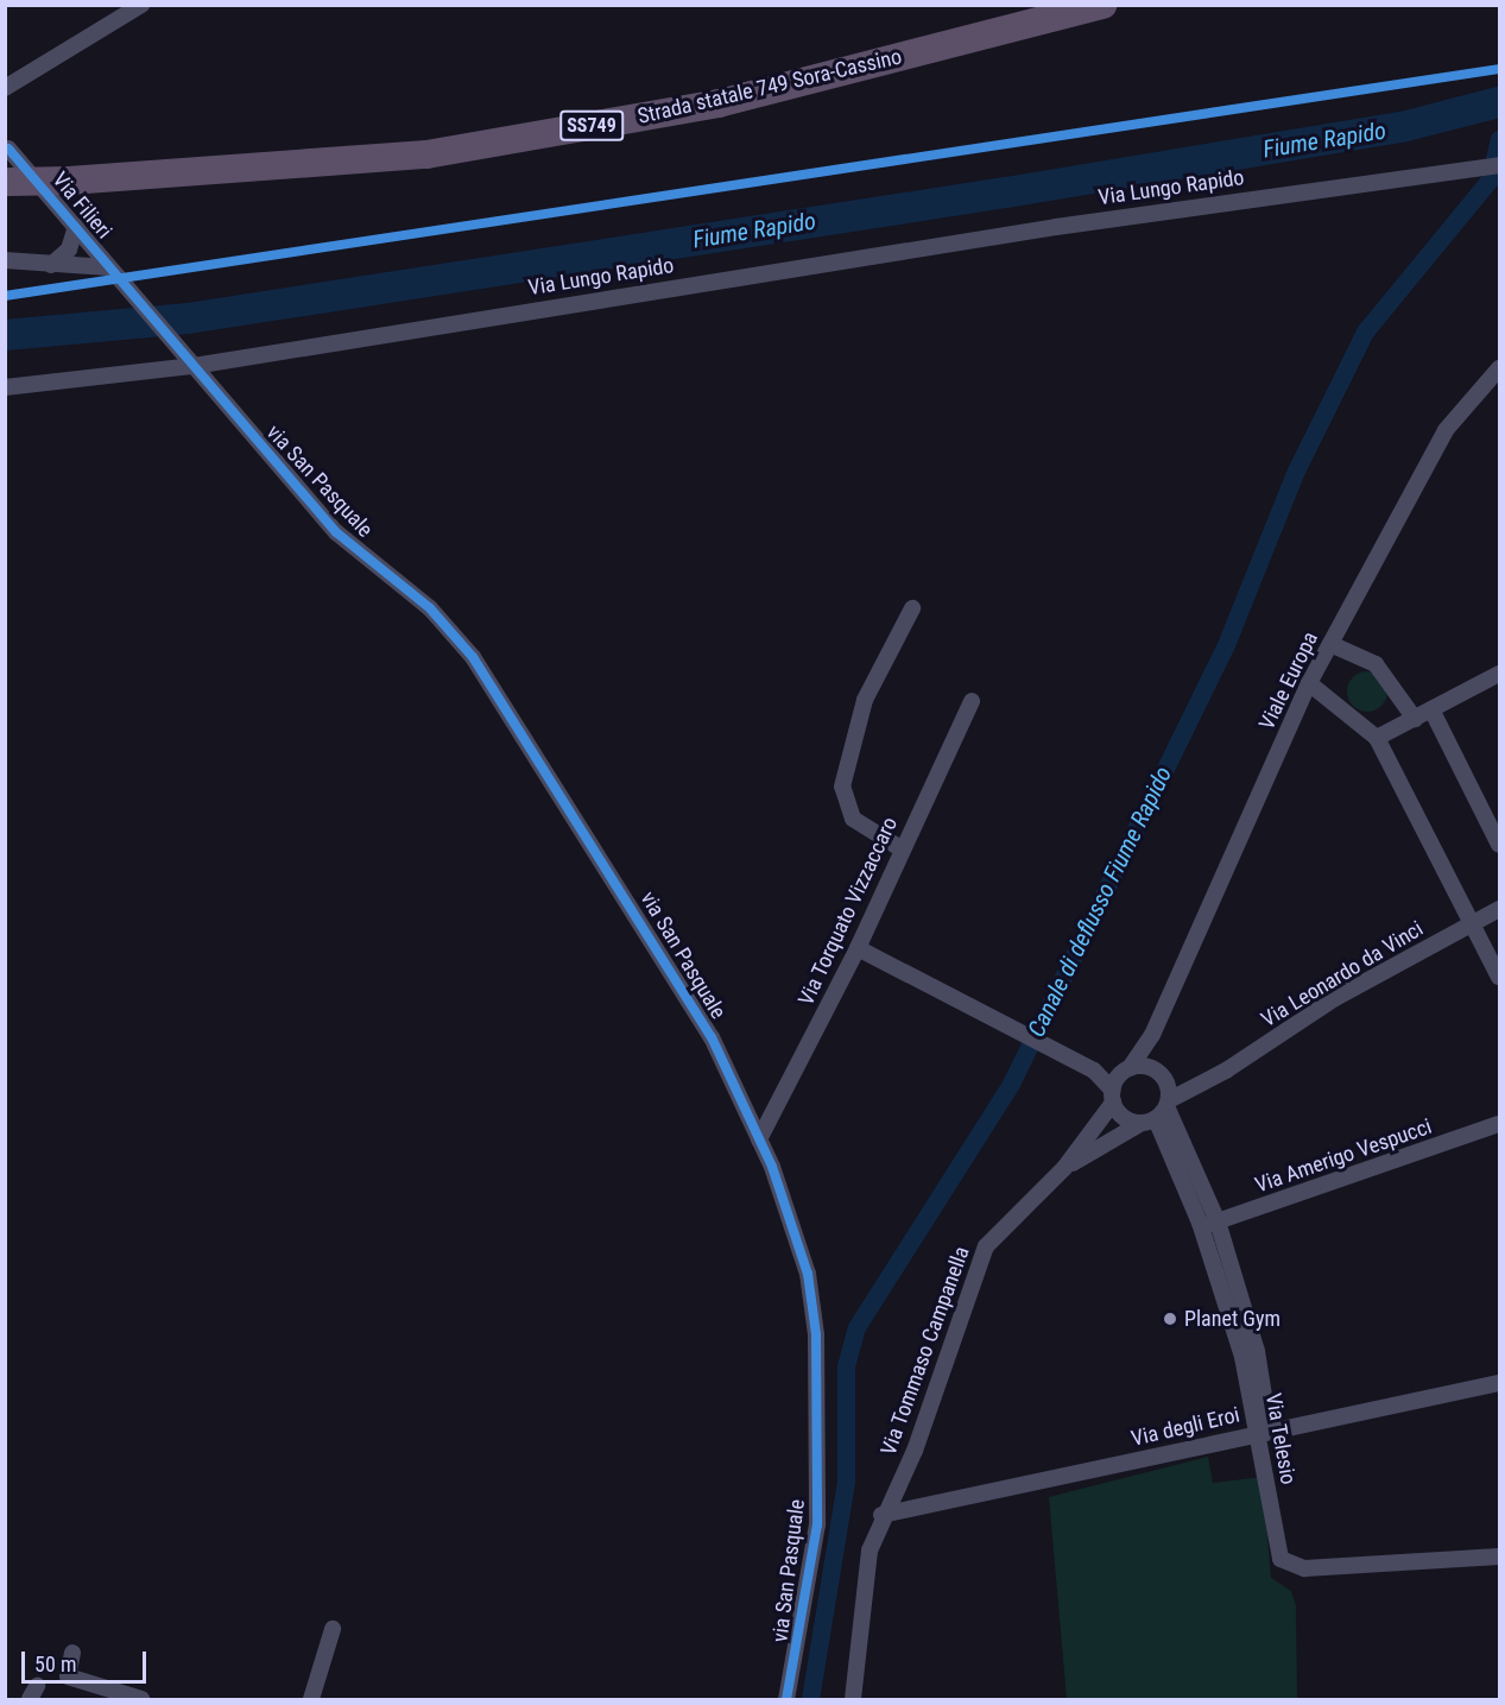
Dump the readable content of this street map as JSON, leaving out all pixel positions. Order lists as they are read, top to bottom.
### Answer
{
  "streets": {
    "highway": ["Strada statale 749 Sora-Cassino", "SS749"],
    "street": [
      "Via Lungo Rapido",
      "Via Filieri",
      "via San Pasquale",
      "Viale Europa",
      "Via Torquato Vizzaccaro",
      "Via Leonardo da Vinci",
      "Via Amerigo Vespucci",
      "Via Tommaso Campanella",
      "Via degli Eroi",
      "Via Telesio"
    ]
  },
  "crossings": [
    ["Via Lungo Rapido", "Via Filieri"],
    ["Via Lungo Rapido", "via San Pasquale"],
    ["Via Filieri", "via San Pasquale"],
    ["via San Pasquale", "Via Torquato Vizzaccaro"],
    ["Viale Europa", "Via Leonardo da Vinci"],
    ["Viale Europa", "Via Tommaso Campanella"],
    ["Viale Europa", "Via Telesio"],
    ["Via Leonardo da Vinci", "Via Tommaso Campanella"],
    ["Via Leonardo da Vinci", "Via Telesio"],
    ["Via Amerigo Vespucci", "Via Telesio"],
    ["Via Tommaso Campanella", "Via degli Eroi"],
    ["Via Tommaso Campanella", "Via Telesio"],
    ["Via degli Eroi", "Via Telesio"]
  ],
  "water": ["Fiume Rapido", "Canale di deflusso Fiume Rapido"],
  "places": ["Planet Gym"],
  "scale_bar": "50 m"
}
